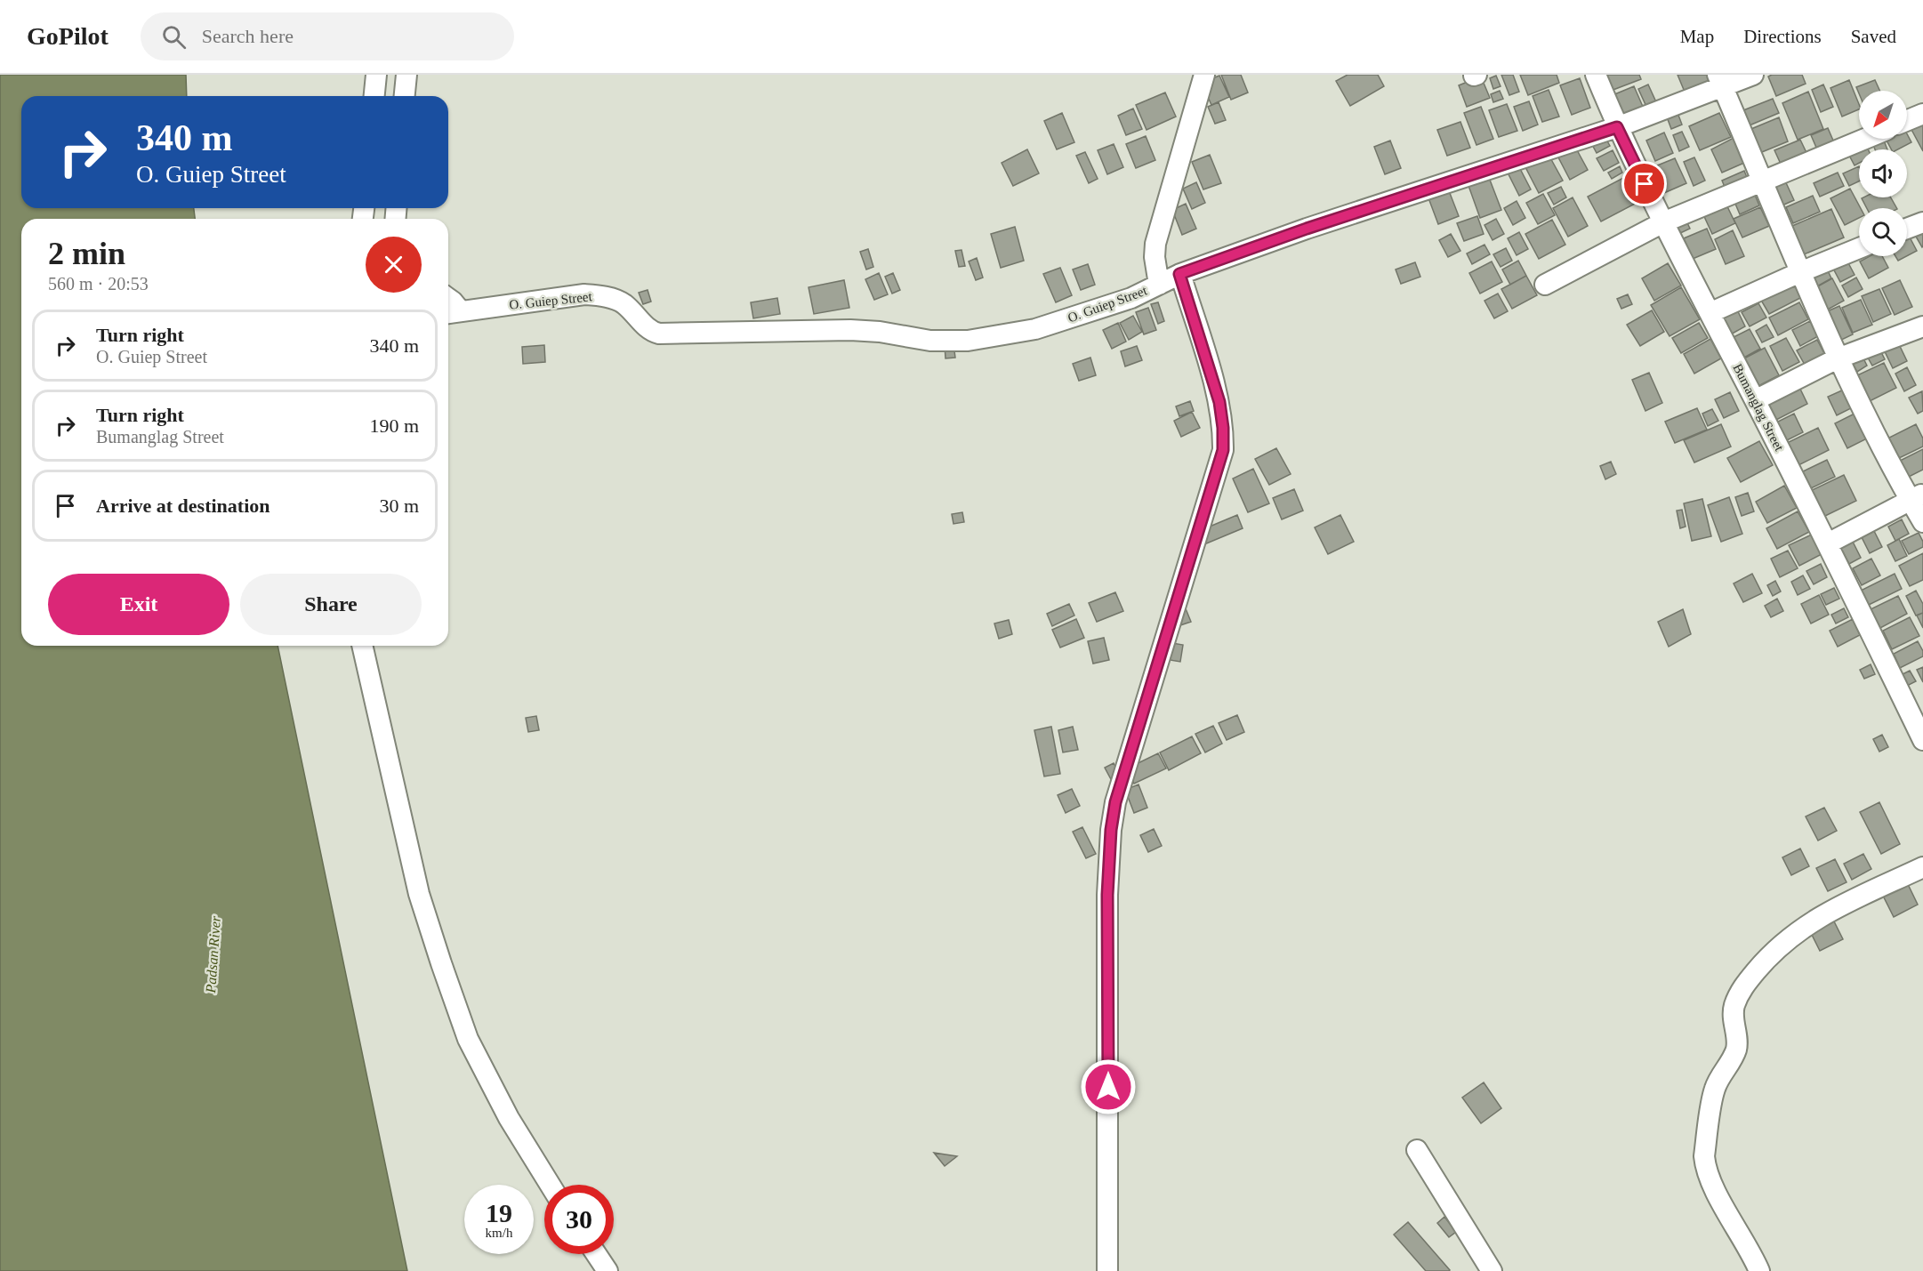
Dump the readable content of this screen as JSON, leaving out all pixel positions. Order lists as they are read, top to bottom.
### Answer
{
  "streets": {
    "street": ["O. Guiep Street", "Bumanglag Street"]
  },
  "crossings": [
    ["O. Guiep Street", "Bumanglag Street"]
  ],
  "water": ["Padsan River"],
  "north": "bottom left",
  "page": {
    "header": "GoPilot",
    "search": "Search here",
    "nav": ["Map", "Directions", "Saved"],
    "turn": ["340 m", "O. Guiep Street"],
    "heading": ["2 min", "560 m · 20:53"],
    "list": [
      {
        "name": "Turn right",
        "note": "O. Guiep Street",
        "value": "340 m"
      },
      {
        "name": "Turn right",
        "note": "Bumanglag Street",
        "value": "190 m"
      },
      {
        "name": "Arrive at destination",
        "value": "30 m"
      }
    ],
    "buttons": ["Exit", "Share"],
    "speed": "19 km/h",
    "limit": "30"
  }
}
